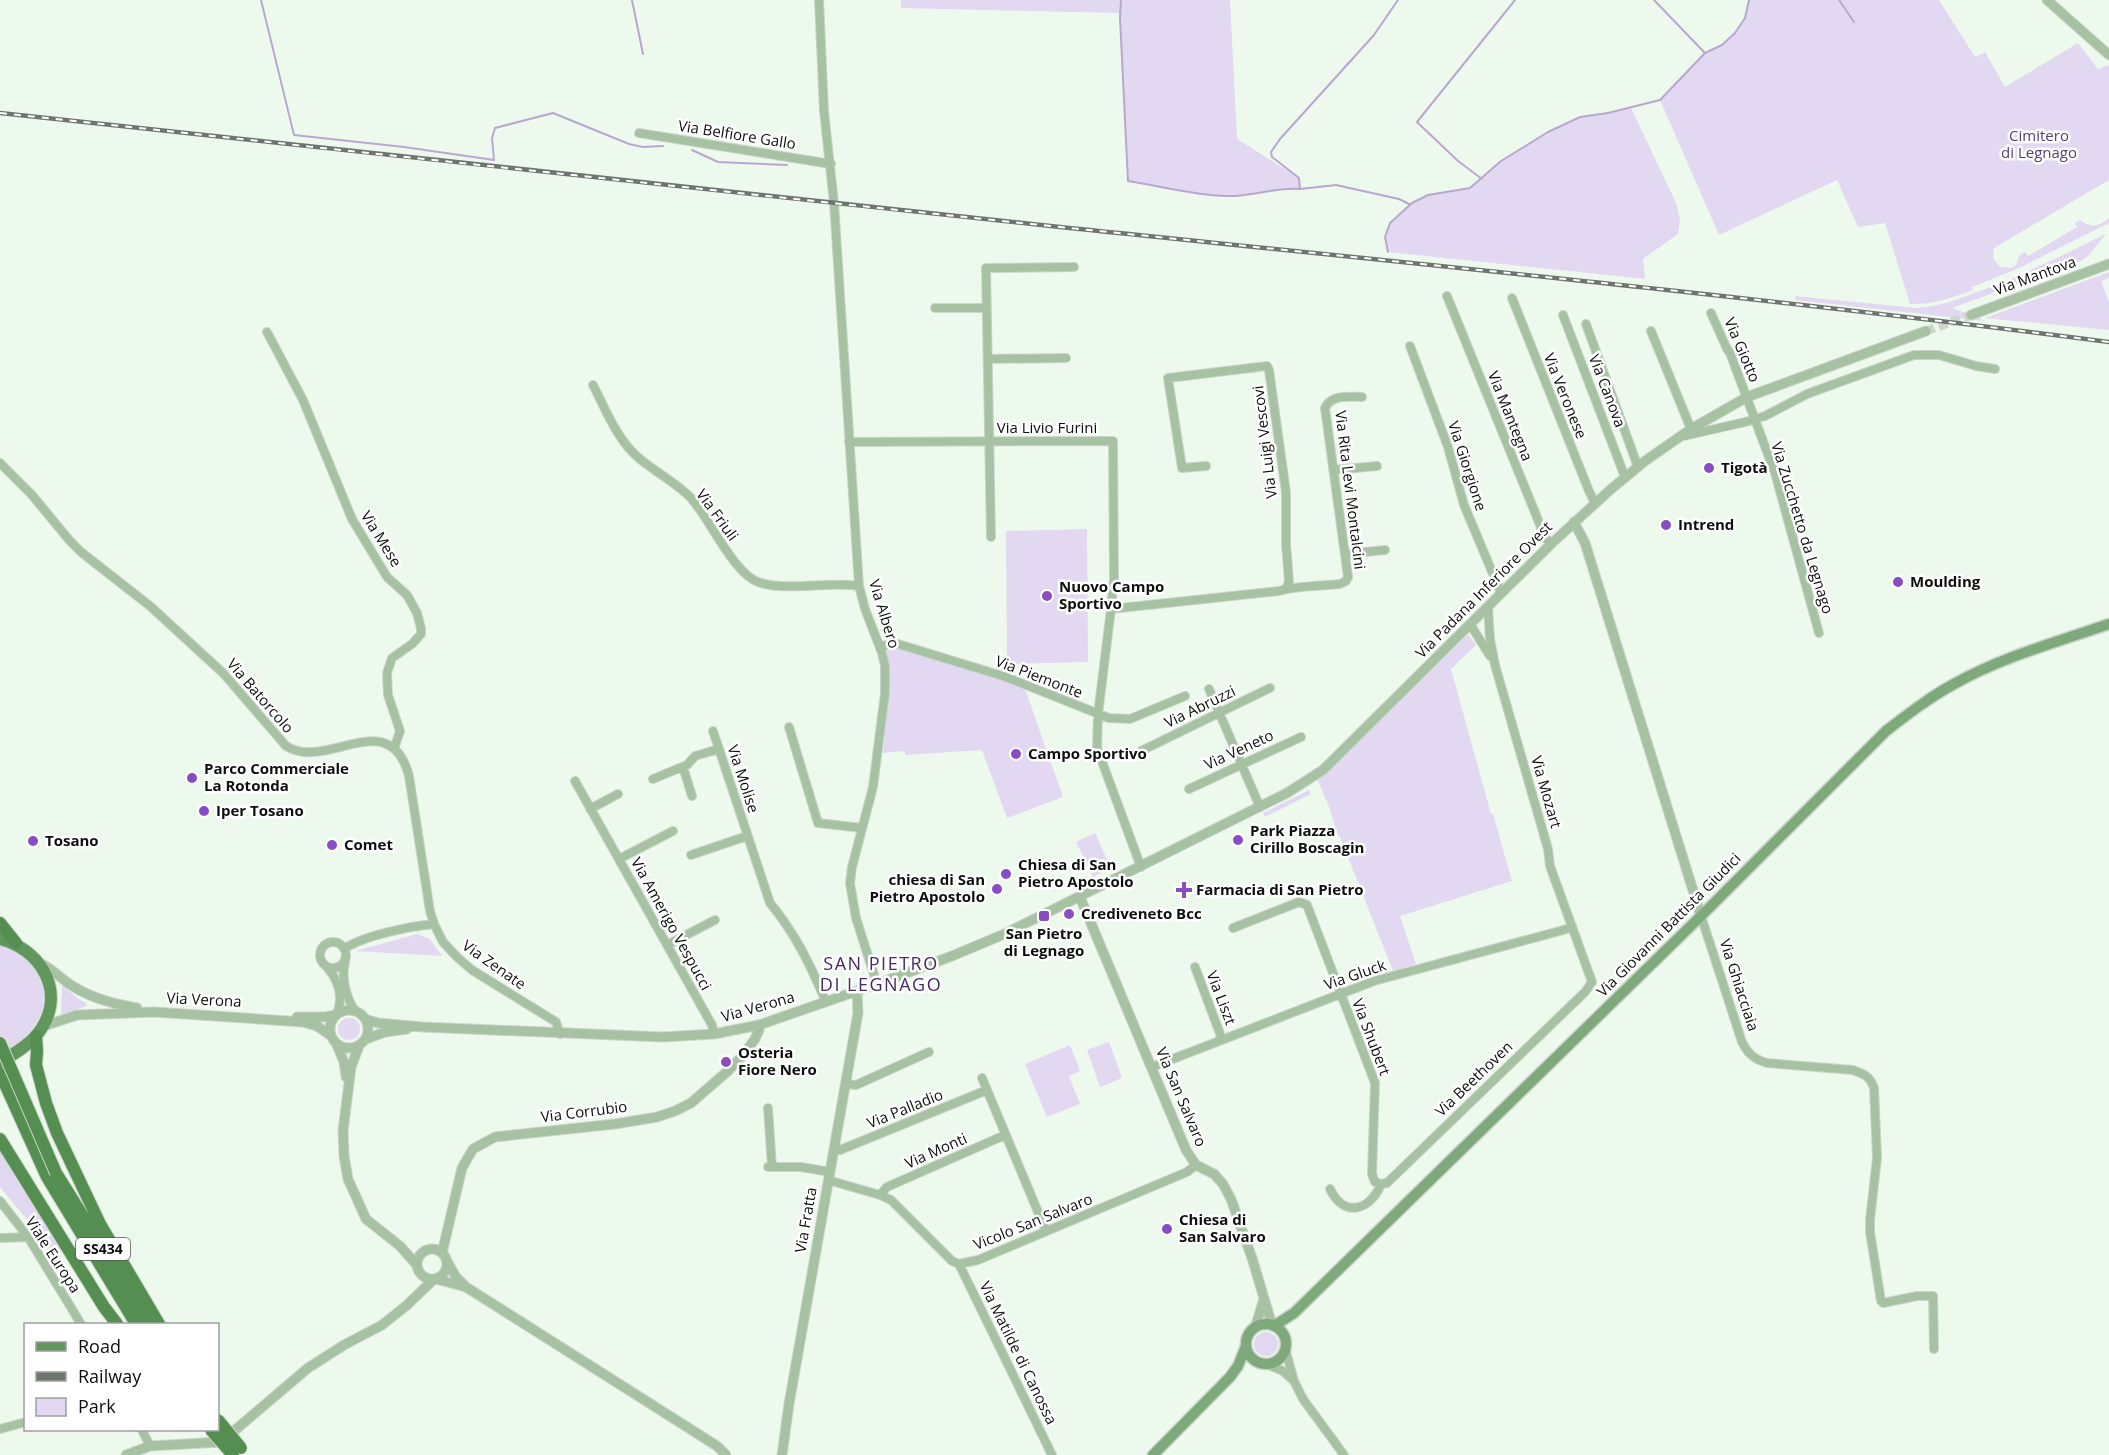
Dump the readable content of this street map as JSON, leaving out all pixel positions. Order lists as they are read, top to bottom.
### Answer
{
  "streets": {
    "highway": ["SS434"],
    "main road": ["Via Giovanni Battista Giudici", "Via Verona"],
    "street": [
      "Via Belfiore Gallo",
      "Via Mantova",
      "Via Giotto",
      "Via Canova",
      "Via Veronese",
      "Via Mantegna",
      "Via Livio Furini",
      "Via Luigi Vescovi",
      "Via Giorgione",
      "Via Rita Levi Montalcini",
      "Via Friuli",
      "Via Zucchetto da Legnago",
      "Via Mese",
      "Via Padana Inferiore Ovest",
      "Via Albero",
      "Via Piemonte",
      "Via Batorcolo",
      "Via Abruzzi",
      "Via Veneto",
      "Via Molise",
      "Via Mozart",
      "Via Amerigo Vespucci",
      "Via Zenate",
      "Via Gluck",
      "Via Ghiacciaia",
      "Via Liszt",
      "Via Shubert",
      "Via Beethoven",
      "Via San Salvaro",
      "Via Palladio",
      "Via Corrubio",
      "Via Monti",
      "Via Fratta",
      "Vicolo San Salvaro",
      "Viale Europa",
      "Via Matilde di Canossa"
    ]
  },
  "crossings": [
    ["Via Belfiore Gallo", "Via Albero"],
    ["Via Giotto", "Via Zucchetto da Legnago"],
    ["Via Giotto", "Via Padana Inferiore Ovest"],
    ["Via Canova", "Via Padana Inferiore Ovest"],
    ["Via Veronese", "Via Padana Inferiore Ovest"],
    ["Via Mantegna", "Via Padana Inferiore Ovest"],
    ["Via Livio Furini", "Via Albero"],
    ["Via Luigi Vescovi", "Via Rita Levi Montalcini"],
    ["Via Giorgione", "Via Padana Inferiore Ovest"],
    ["Via Friuli", "Via Albero"],
    ["Via Zucchetto da Legnago", "Via Padana Inferiore Ovest"],
    ["Via Mese", "Via Batorcolo"],
    ["Via Padana Inferiore Ovest", "Via Mozart"],
    ["Via Padana Inferiore Ovest", "Via Ghiacciaia"],
    ["Via Padana Inferiore Ovest", "Via Verona"],
    ["Via Padana Inferiore Ovest", "Via San Salvaro"],
    ["Via Albero", "Via Piemonte"],
    ["Via Albero", "Via Verona"],
    ["Via Molise", "Via Verona"],
    ["Via Mozart", "Via Gluck"],
    ["Via Mozart", "Via Beethoven"],
    ["Via Amerigo Vespucci", "Via Verona"],
    ["Via Giovanni Battista Giudici", "Via Ghiacciaia"],
    ["Via Giovanni Battista Giudici", "Via San Salvaro"],
    ["Via Zenate", "Via Verona"],
    ["Via Gluck", "Via Liszt"],
    ["Via Gluck", "Via Shubert"],
    ["Via Gluck", "Via Beethoven"],
    ["Via Gluck", "Via San Salvaro"],
    ["Via Verona", "Via San Salvaro"],
    ["Via Verona", "Via Corrubio"],
    ["Via Verona", "Via Fratta"],
    ["Via Shubert", "Via Beethoven"],
    ["Via San Salvaro", "Vicolo San Salvaro"],
    ["Via Palladio", "Via Fratta"],
    ["Via Monti", "Vicolo San Salvaro"],
    ["Via Fratta", "Vicolo San Salvaro"],
    ["Vicolo San Salvaro", "Via Matilde di Canossa"]
  ],
  "districts": ["SAN PIETRO DI LEGNAGO"],
  "parks": ["Cimitero di Legnago"],
  "places": {
    "other": [
      "Tigotà",
      "Intrend",
      "Moulding",
      "Nuovo Campo Sportivo",
      "Campo Sportivo",
      "Parco Commerciale La Rotonda",
      "Iper Tosano",
      "Park Piazza Cirillo Boscagin",
      "Tosano",
      "Comet",
      "Chiesa di San Pietro Apostolo",
      "chiesa di San Pietro Apostolo",
      "Crediveneto Bcc",
      "Osteria Fiore Nero",
      "Chiesa di San Salvaro"
    ],
    "health": ["Farmacia di San Pietro"],
    "transit": ["San Pietro di Legnago"]
  },
  "legend": ["Road", "Railway", "Park"]
}
